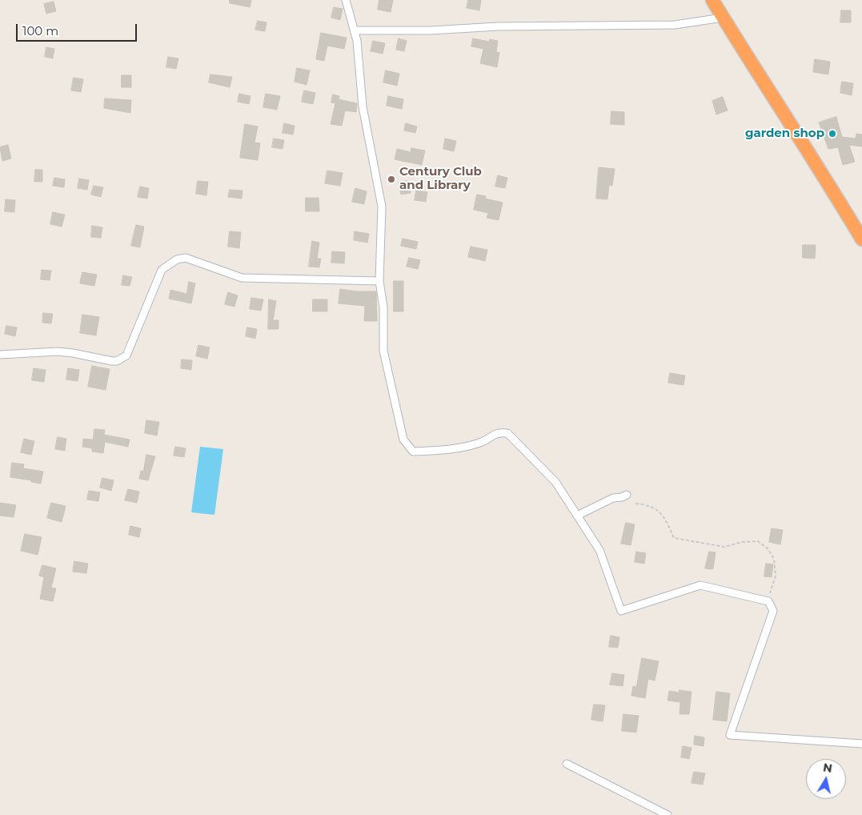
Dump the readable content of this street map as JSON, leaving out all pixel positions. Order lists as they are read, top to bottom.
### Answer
{
  "places": ["garden shop", "Century Club and Library"],
  "scale_bar": "100 m",
  "north": "top"
}
